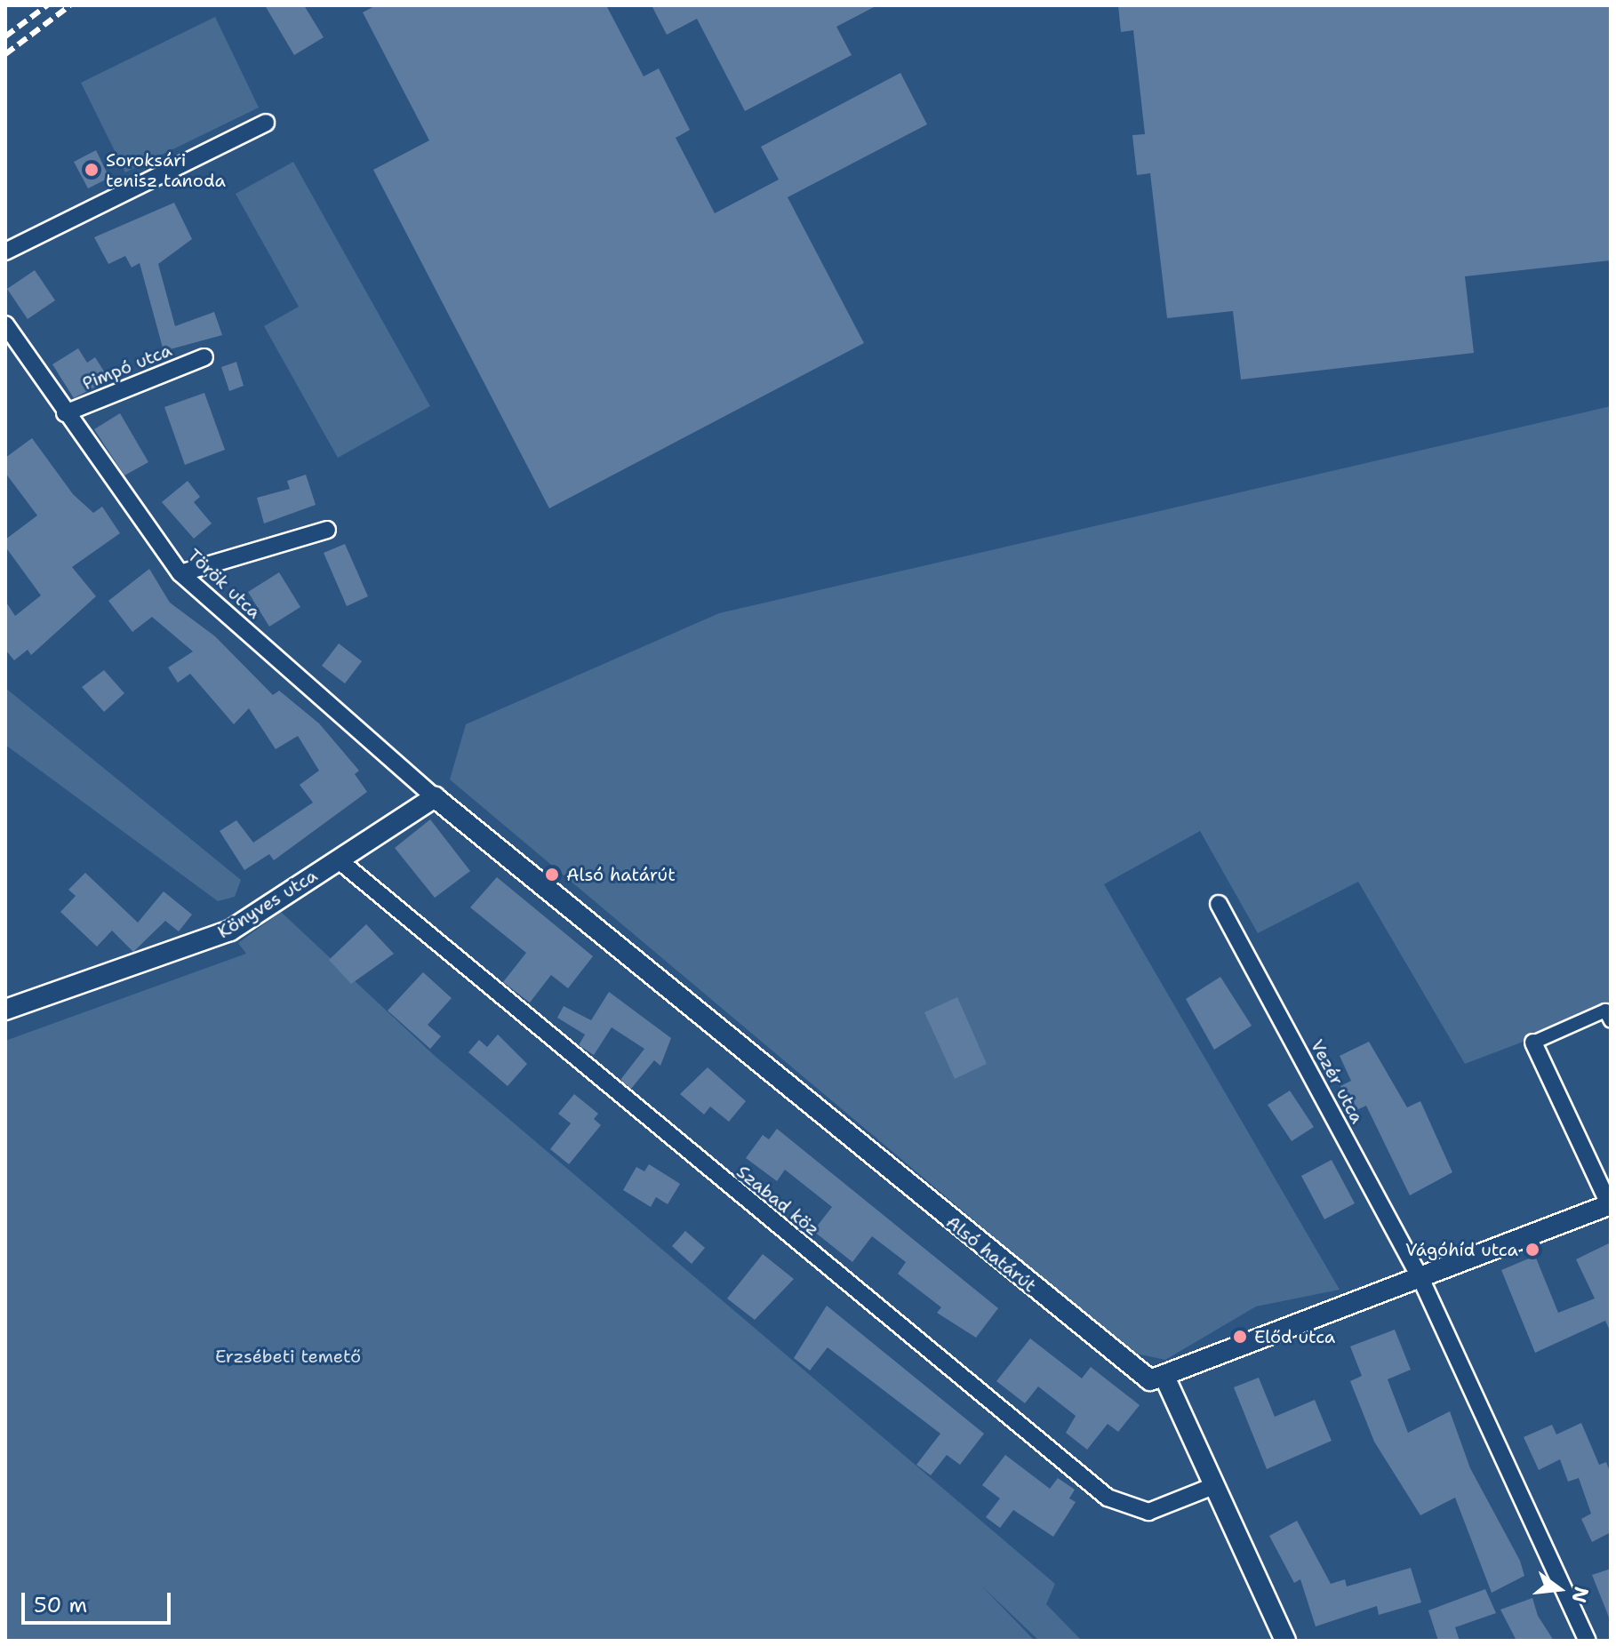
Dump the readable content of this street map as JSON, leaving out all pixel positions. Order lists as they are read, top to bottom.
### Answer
{
  "streets": {
    "street": [
      "Pimpó utca",
      "Török utca",
      "Könyves utca",
      "Vezér utca",
      "Szabad köz",
      "Alsó határút"
    ]
  },
  "crossings": [
    ["Pimpó utca", "Török utca"],
    ["Török utca", "Könyves utca"],
    ["Török utca", "Alsó határút"],
    ["Könyves utca", "Szabad köz"],
    ["Könyves utca", "Alsó határút"]
  ],
  "parks": ["Erzsébeti temető"],
  "places": [
    "Soroksári tenisz tanoda",
    "Alsó határút",
    "Vágóhíd utca",
    "Előd utca"
  ],
  "scale_bar": "50 m",
  "north": "right"
}
